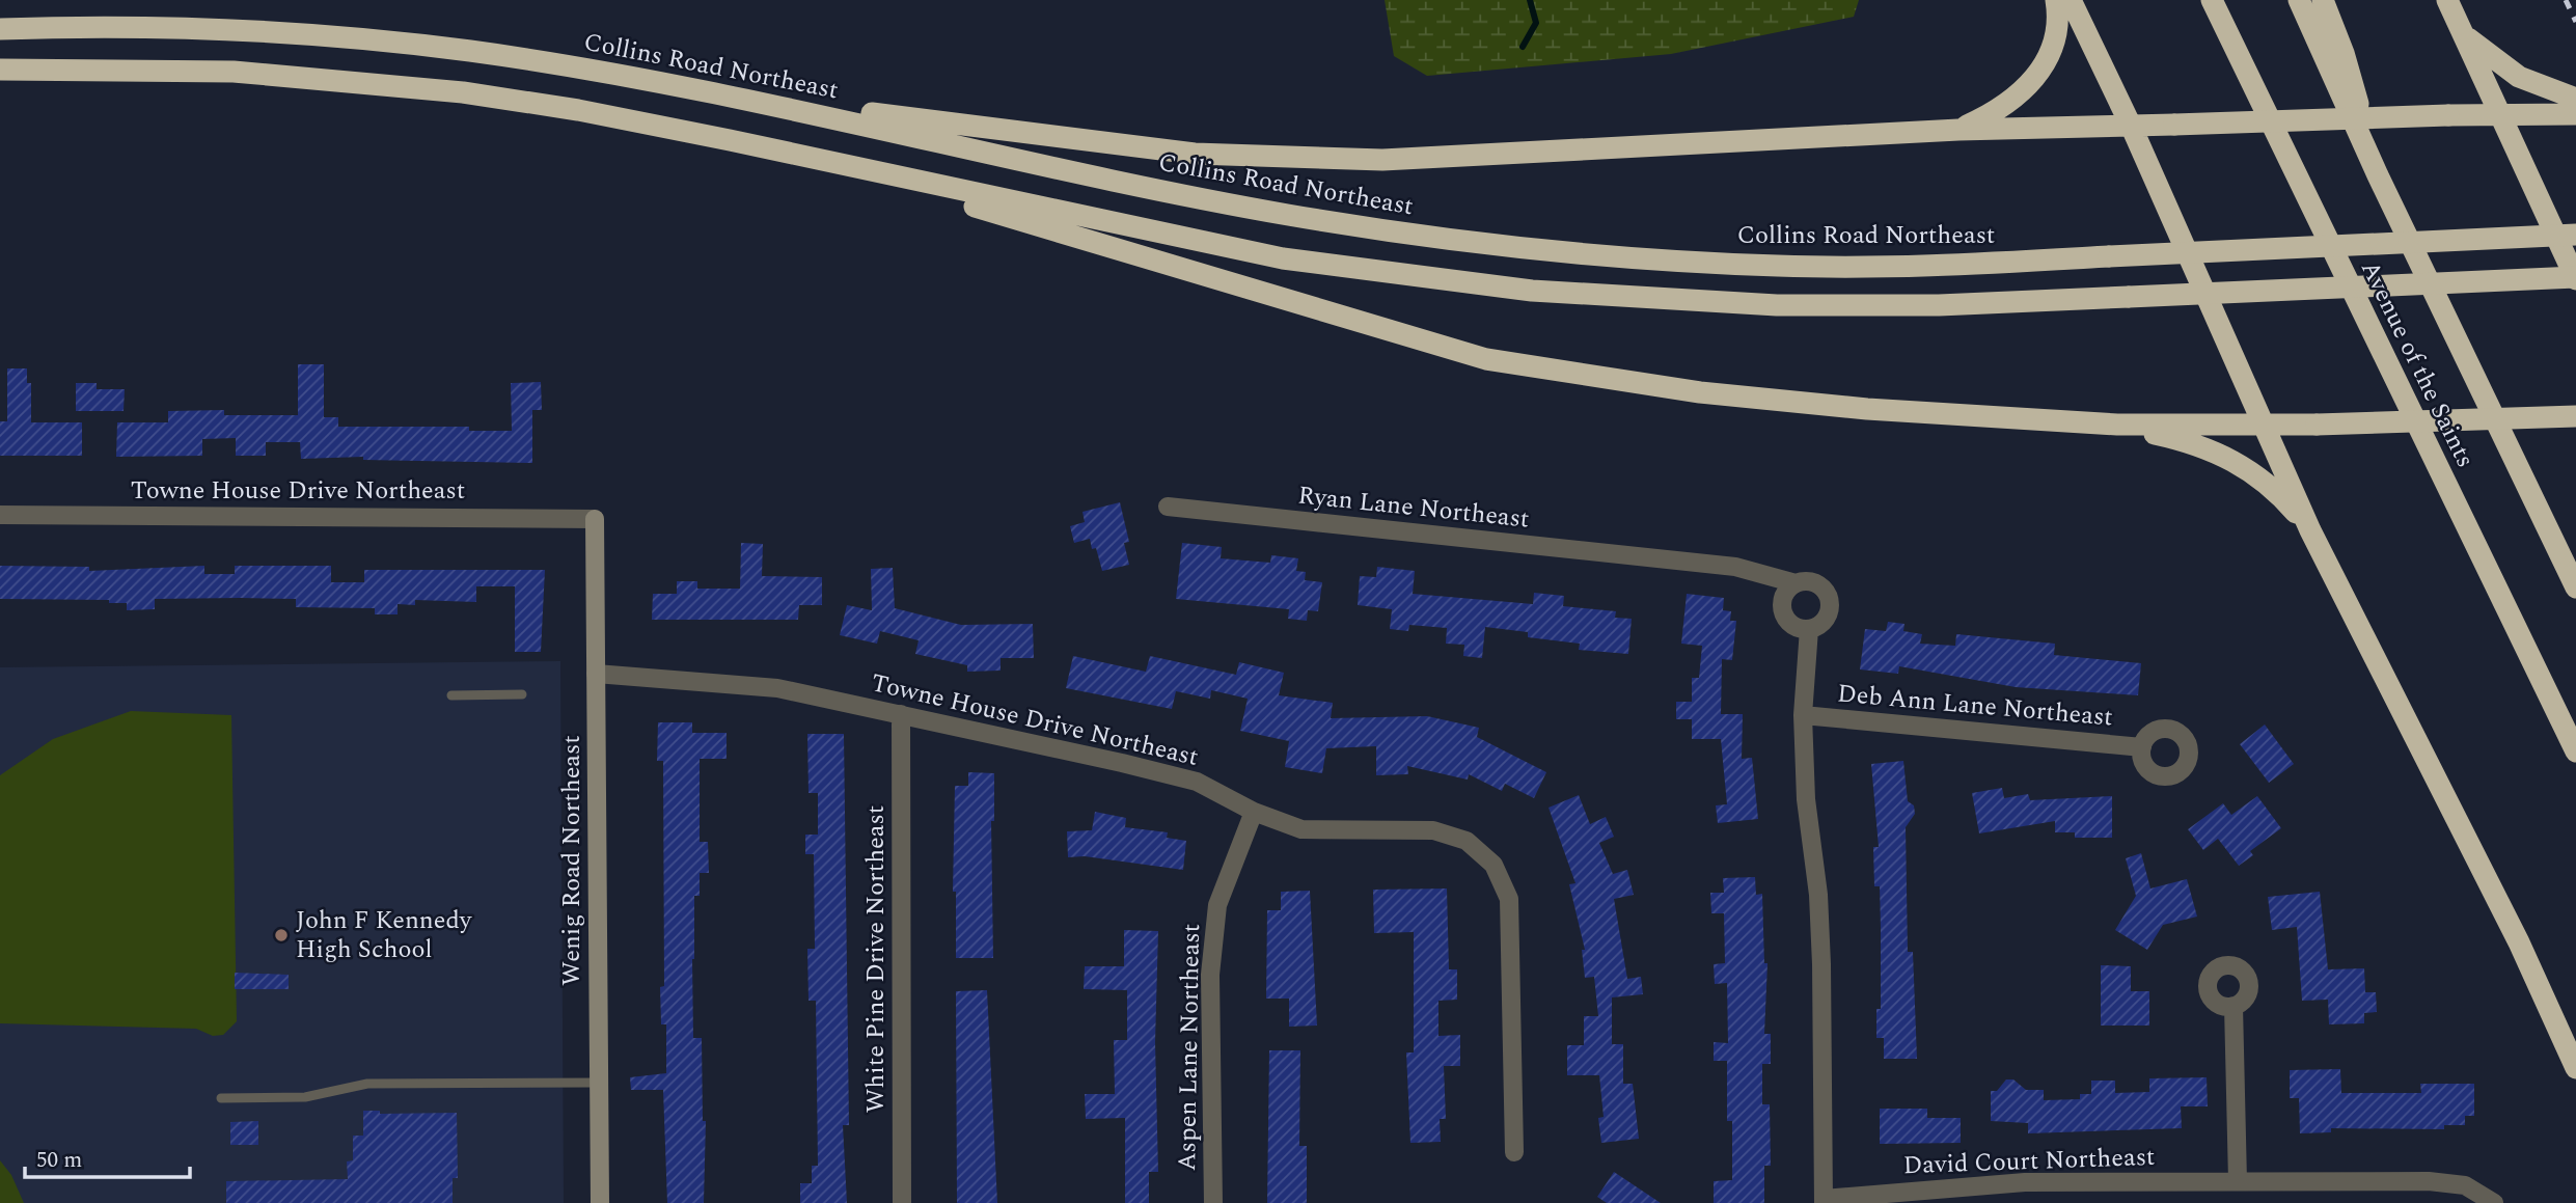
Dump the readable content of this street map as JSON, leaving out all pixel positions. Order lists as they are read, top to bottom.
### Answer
{
  "streets": {
    "highway": ["Collins Road Northeast", "Avenue of the Saints"],
    "street": [
      "Towne House Drive Northeast",
      "Ryan Lane Northeast",
      "Deb Ann Lane Northeast",
      "Wenig Road Northeast",
      "White Pine Drive Northeast",
      "Aspen Lane Northeast",
      "David Court Northeast"
    ]
  },
  "crossings": [
    ["Towne House Drive Northeast", "Wenig Road Northeast"],
    ["Towne House Drive Northeast", "White Pine Drive Northeast"],
    ["Towne House Drive Northeast", "Aspen Lane Northeast"]
  ],
  "places": ["John F Kennedy High School"],
  "scale_bar": "50 m"
}
